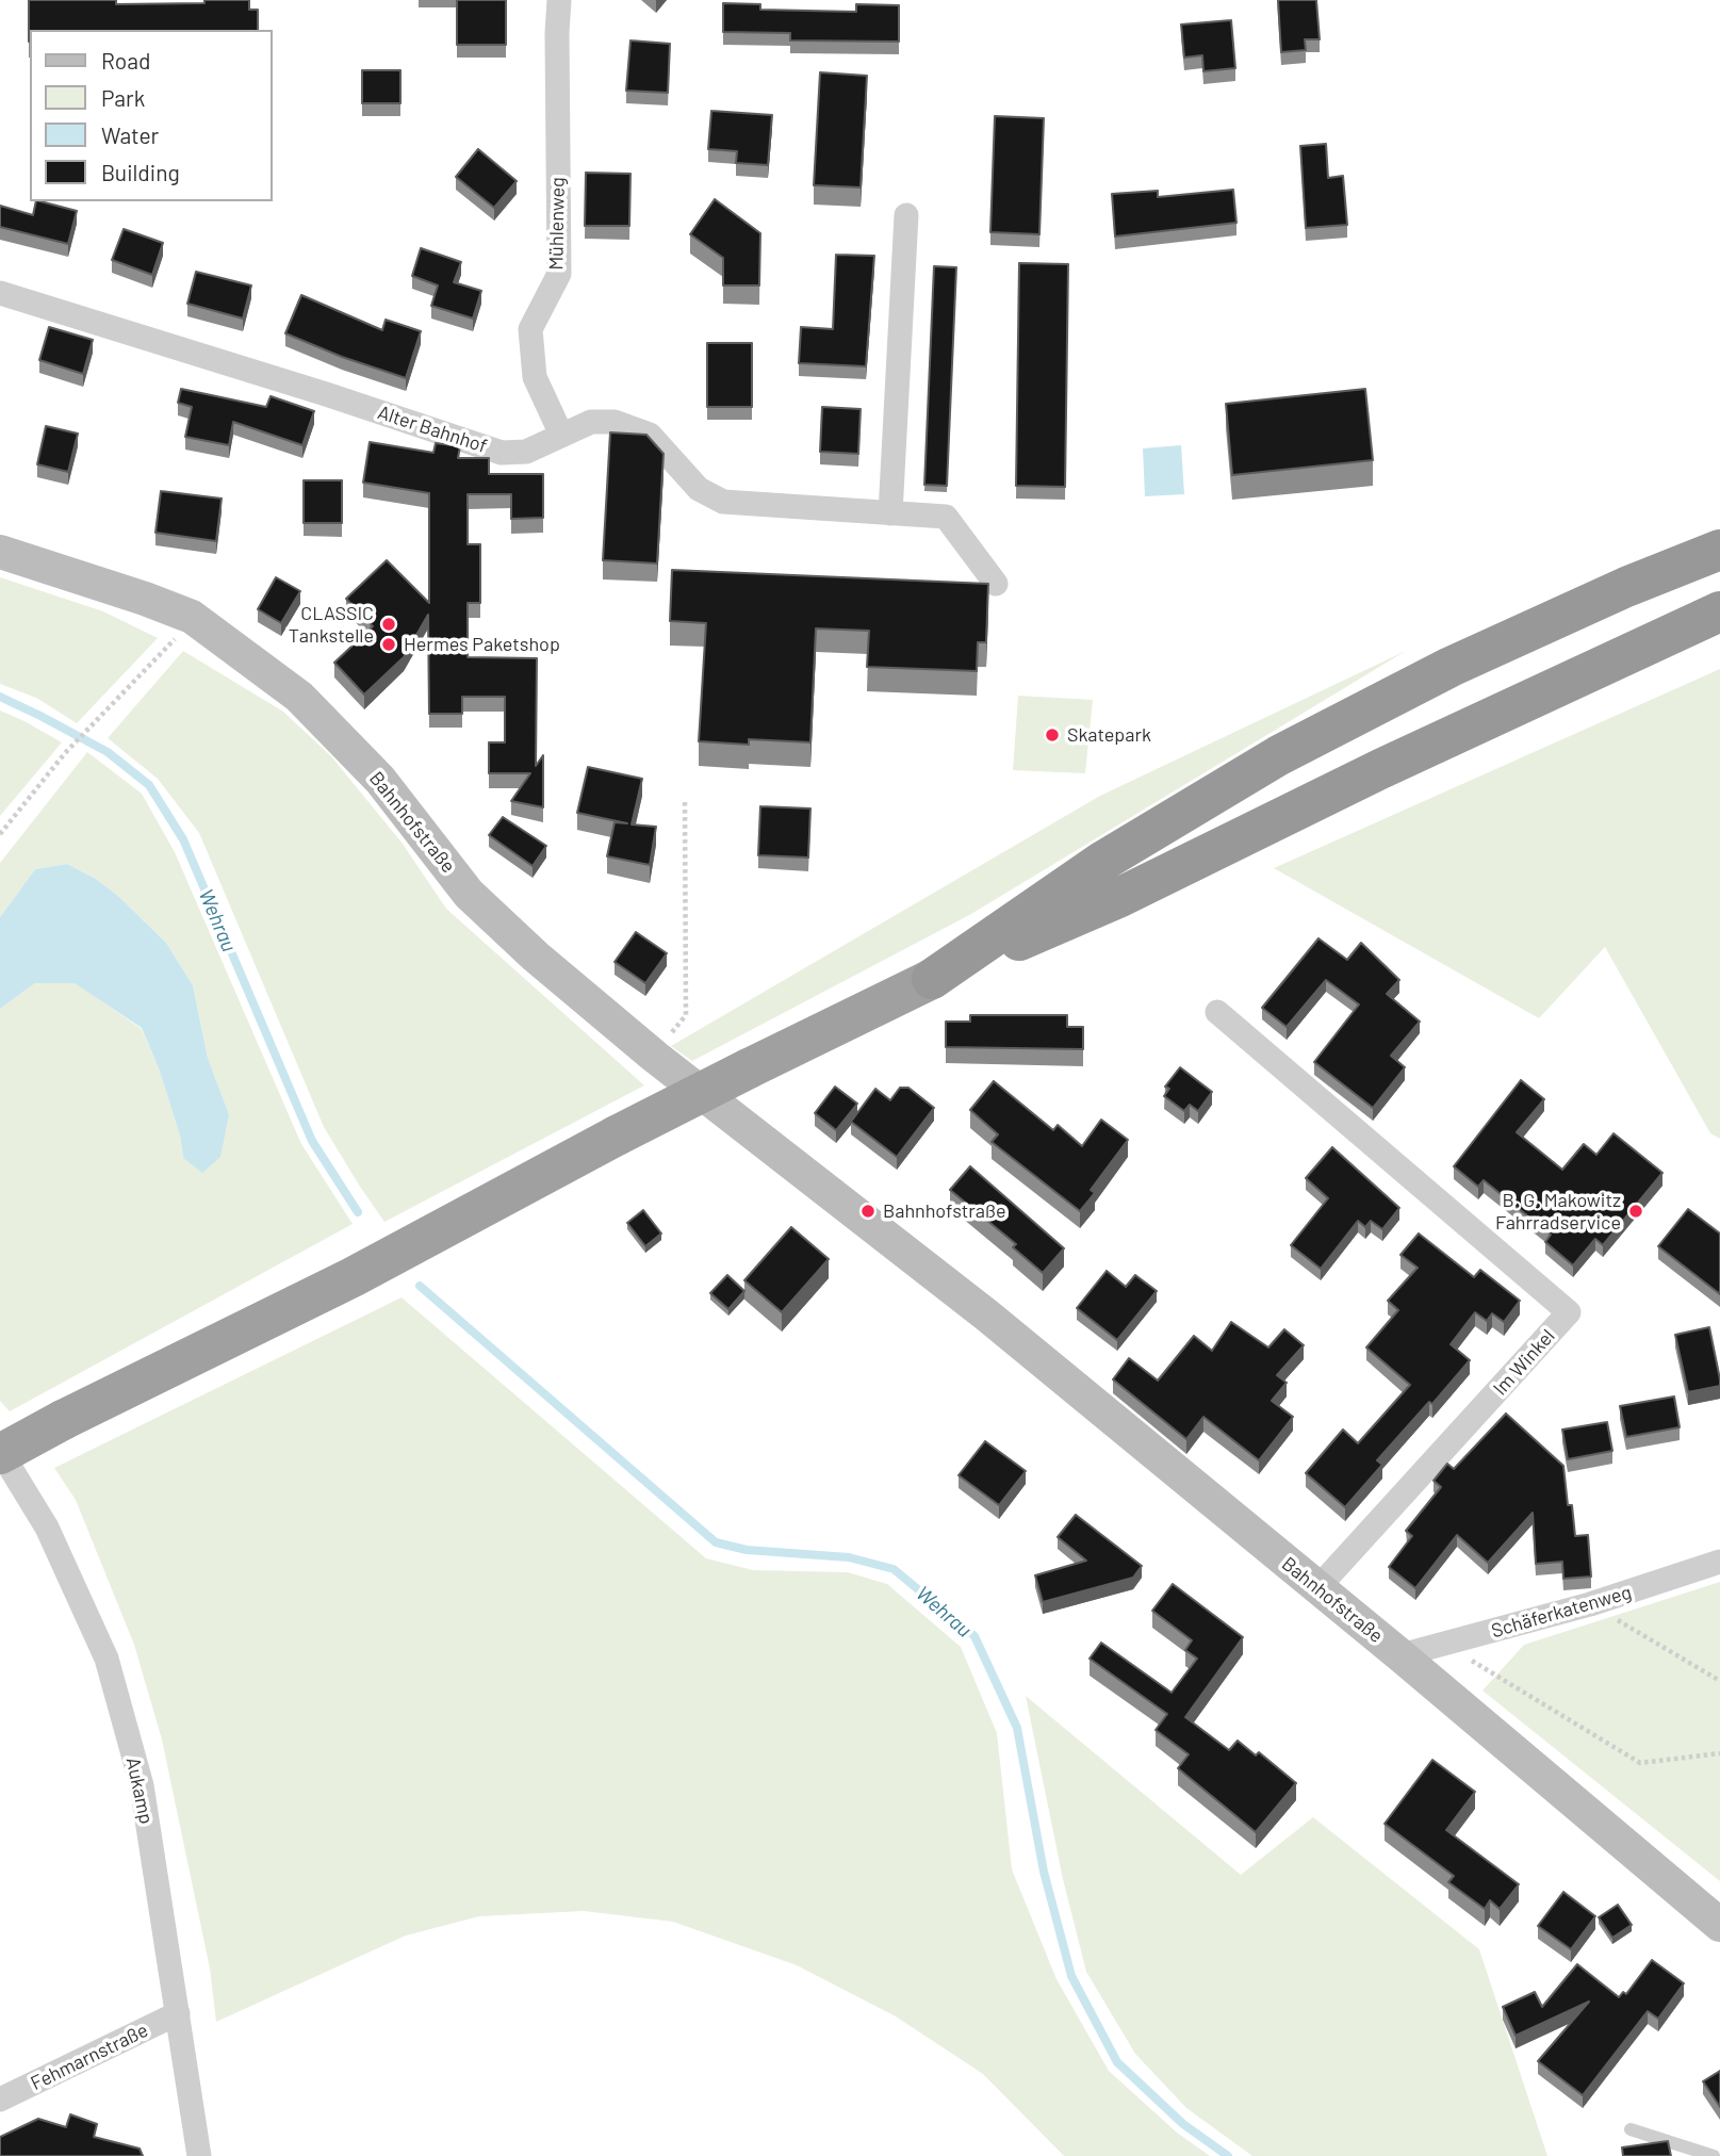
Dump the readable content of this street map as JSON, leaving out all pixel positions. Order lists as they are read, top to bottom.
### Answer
{
  "streets": {
    "main road": ["Bahnhofstraße"],
    "street": [
      "Mühlenweg",
      "Alter Bahnhof",
      "Im Winkel",
      "Schäferkatenweg",
      "Aukamp",
      "Fehmarnstraße"
    ]
  },
  "crossings": [
    ["Mühlenweg", "Alter Bahnhof"],
    ["Bahnhofstraße", "Im Winkel"],
    ["Bahnhofstraße", "Schäferkatenweg"],
    ["Aukamp", "Fehmarnstraße"]
  ],
  "water": ["Wehrau"],
  "places": [
    "CLASSIC Tankstelle",
    "Hermes Paketshop",
    "Skatepark",
    "Bahnhofstraße",
    "B. G. Makowitz Fahrradservice"
  ],
  "legend": [
    "Road",
    "Park",
    "Water",
    "Building"
  ]
}
